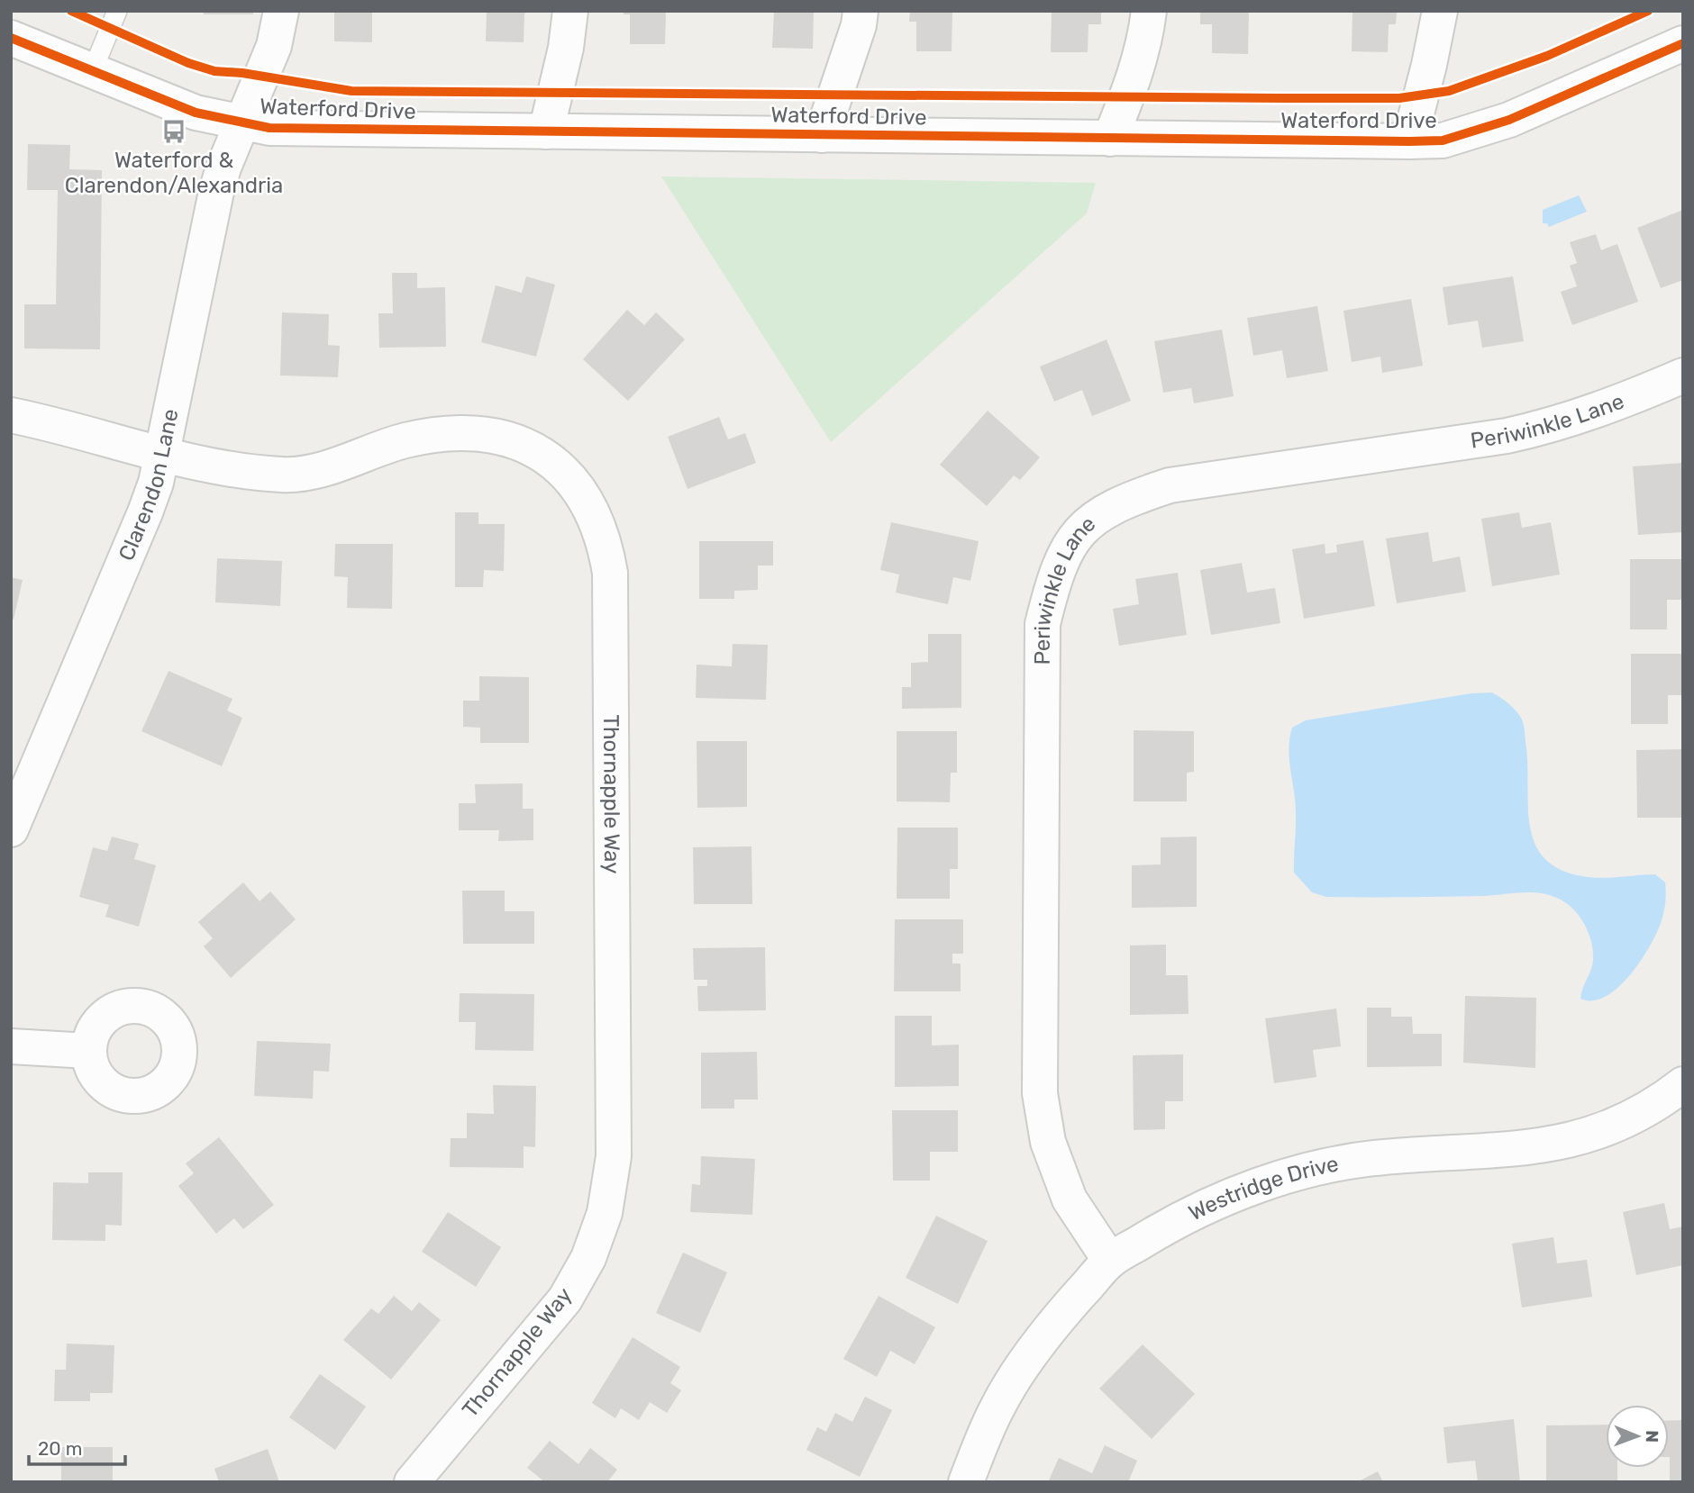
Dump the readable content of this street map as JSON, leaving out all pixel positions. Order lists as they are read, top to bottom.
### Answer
{
  "streets": {
    "street": [
      "Waterford Drive",
      "Periwinkle Lane",
      "Clarendon Lane",
      "Thornapple Way",
      "Westridge Drive"
    ]
  },
  "crossings": [
    ["Waterford Drive", "Clarendon Lane"],
    ["Periwinkle Lane", "Westridge Drive"],
    ["Clarendon Lane", "Thornapple Way"]
  ],
  "places": {
    "bus stop": ["Waterford & Clarendon/Alexandria"]
  },
  "scale_bar": "20 m",
  "north": "right"
}
